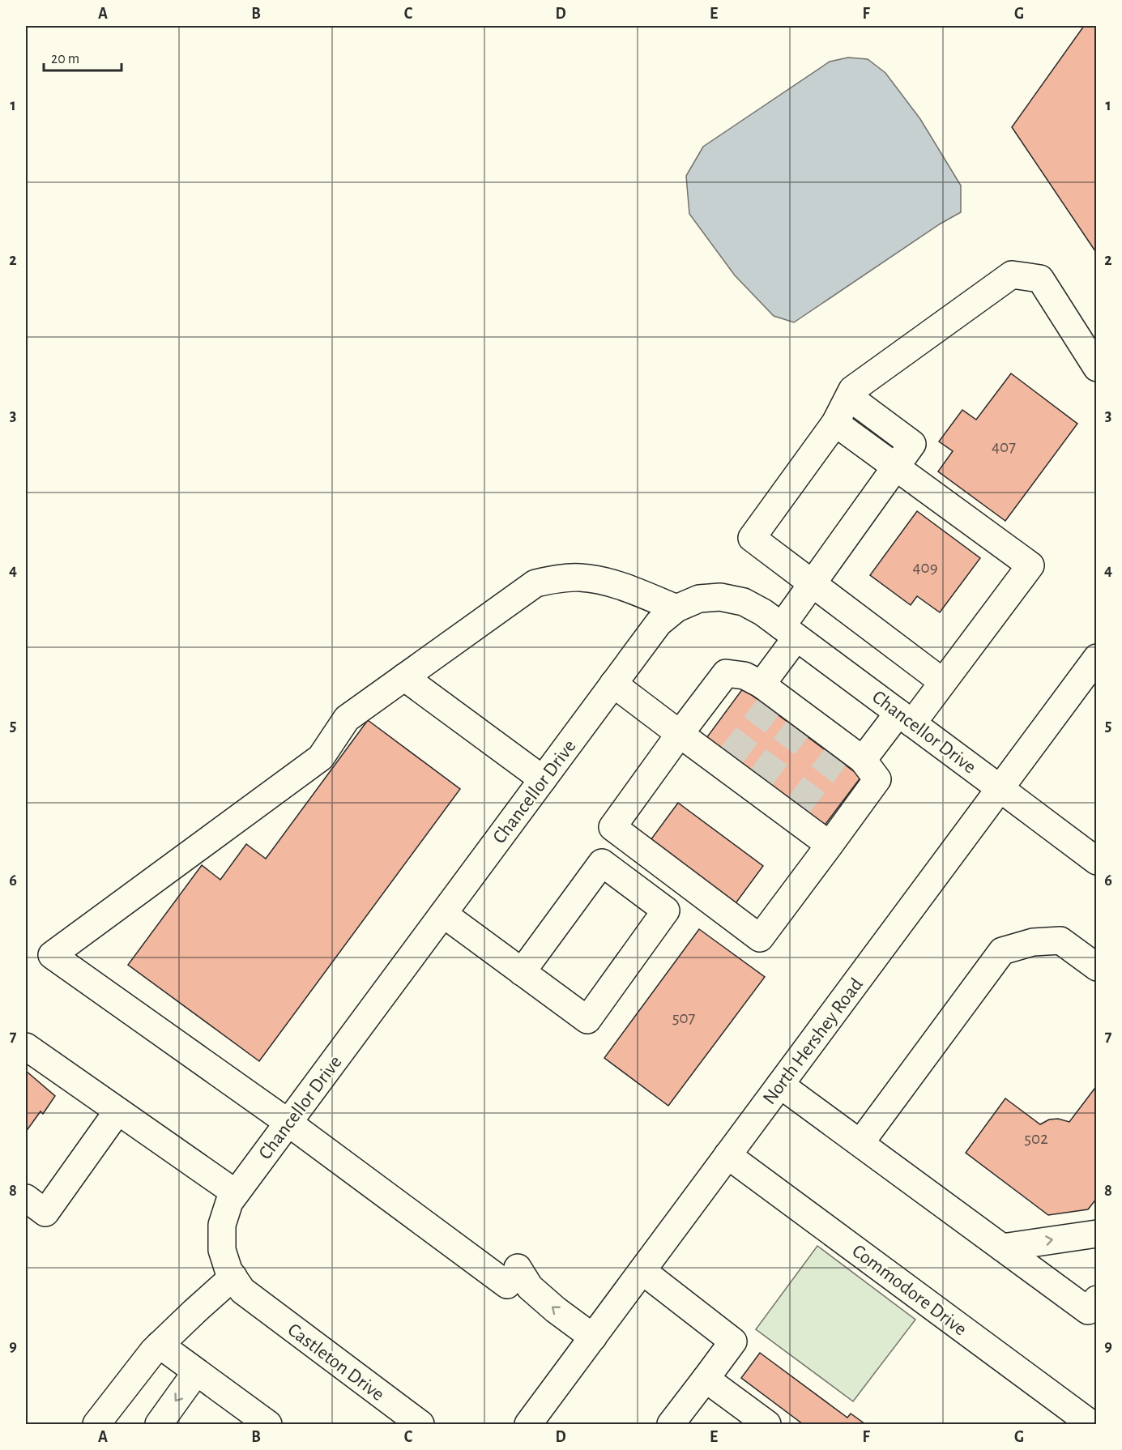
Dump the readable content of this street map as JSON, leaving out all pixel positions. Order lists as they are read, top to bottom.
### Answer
{
  "streets": {
    "street": [
      "Chancellor Drive",
      "North Hershey Road",
      "Commodore Drive",
      "Castleton Drive"
    ]
  },
  "crossings": [
    ["Chancellor Drive", "North Hershey Road"],
    ["Chancellor Drive", "Castleton Drive"],
    ["North Hershey Road", "Commodore Drive"]
  ],
  "house_numbers": [
    "407",
    "409",
    "507",
    "502"
  ],
  "scale_bar": "20 m",
  "grid": {
    "columns": [
      "A",
      "B",
      "C",
      "D",
      "E",
      "F",
      "G"
    ],
    "rows": [
      "1",
      "2",
      "3",
      "4",
      "5",
      "6",
      "7",
      "8",
      "9"
    ]
  }
}
